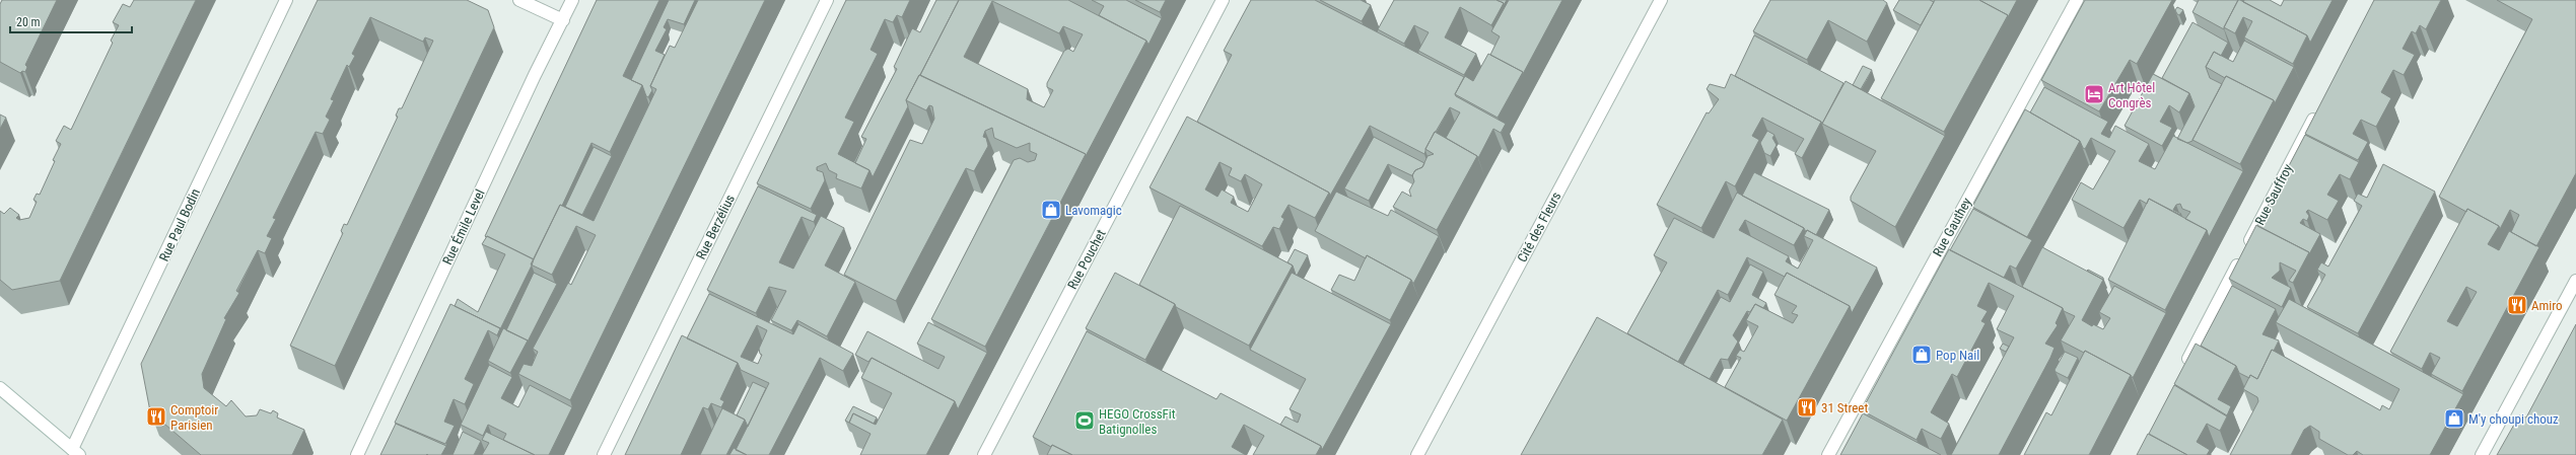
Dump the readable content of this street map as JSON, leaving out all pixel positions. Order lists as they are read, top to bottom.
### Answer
{
  "streets": {
    "street": [
      "Rue Sauffroy",
      "Rue Paul Bodin",
      "Rue Émile Level",
      "Rue Berzélius",
      "Cité des Fleurs",
      "Rue Gauthey",
      "Rue Pouchet"
    ]
  },
  "places": {
    "hotel": ["Art Hôtel Congrès"],
    "shop": ["Lavomagic", "Pop Nail", "M'y choupi chouz"],
    "restaurant": ["Amiro", "31 Street", "Comptoir Parisien"],
    "sports": ["HEGO CrossFit Batignolles"]
  },
  "scale_bar": "20 m"
}
